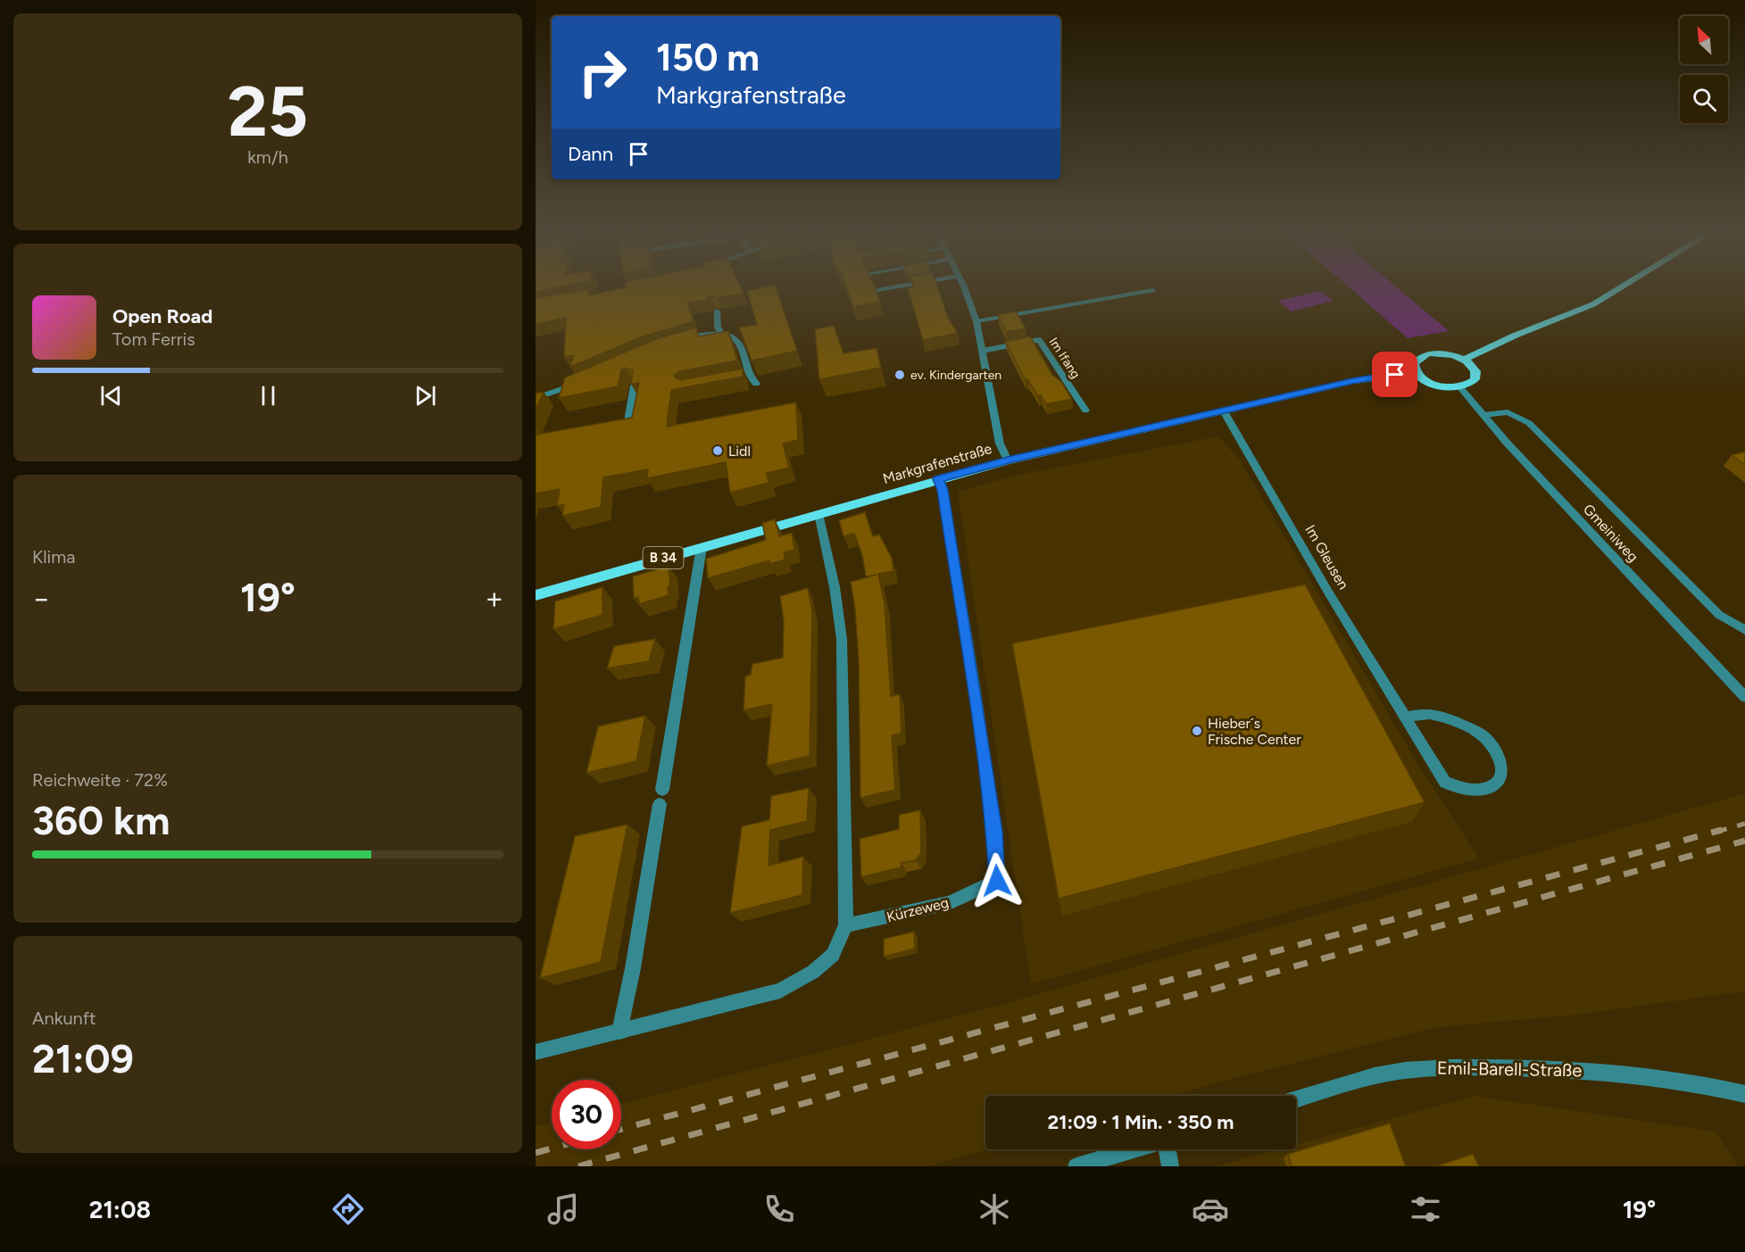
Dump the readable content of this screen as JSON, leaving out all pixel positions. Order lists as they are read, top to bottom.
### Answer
{
  "streets": {
    "main road": ["Markgrafenstraße", "B 34"],
    "street": [
      "Im Ifang",
      "Gmeiniweg",
      "Im Gleusen",
      "Kürzeweg",
      "Emil-Barell-Straße"
    ]
  },
  "crossings": [
    ["Markgrafenstraße", "Im Gleusen"],
    ["Markgrafenstraße", "Kürzeweg"]
  ],
  "places": ["ev. Kindergarten", "Lidl", "Hieber´s Frische Center"],
  "north": "top left",
  "page": {
    "tile": [
      ["25", "km/h"],
      "Klima",
      ["Reichweite · 72%", "360 km"],
      ["Ankunft", "21:09"]
    ],
    "turn": ["150 m", "Markgrafenstraße"],
    "then": "Dann",
    "song": ["Open Road", "Tom Ferris"],
    "heat": ["−", "19°", "+"],
    "limit": "30",
    "trip": "21:09 · 1 Min. · 350 m",
    "tabs": ["21:08", "19°"]
  }
}
